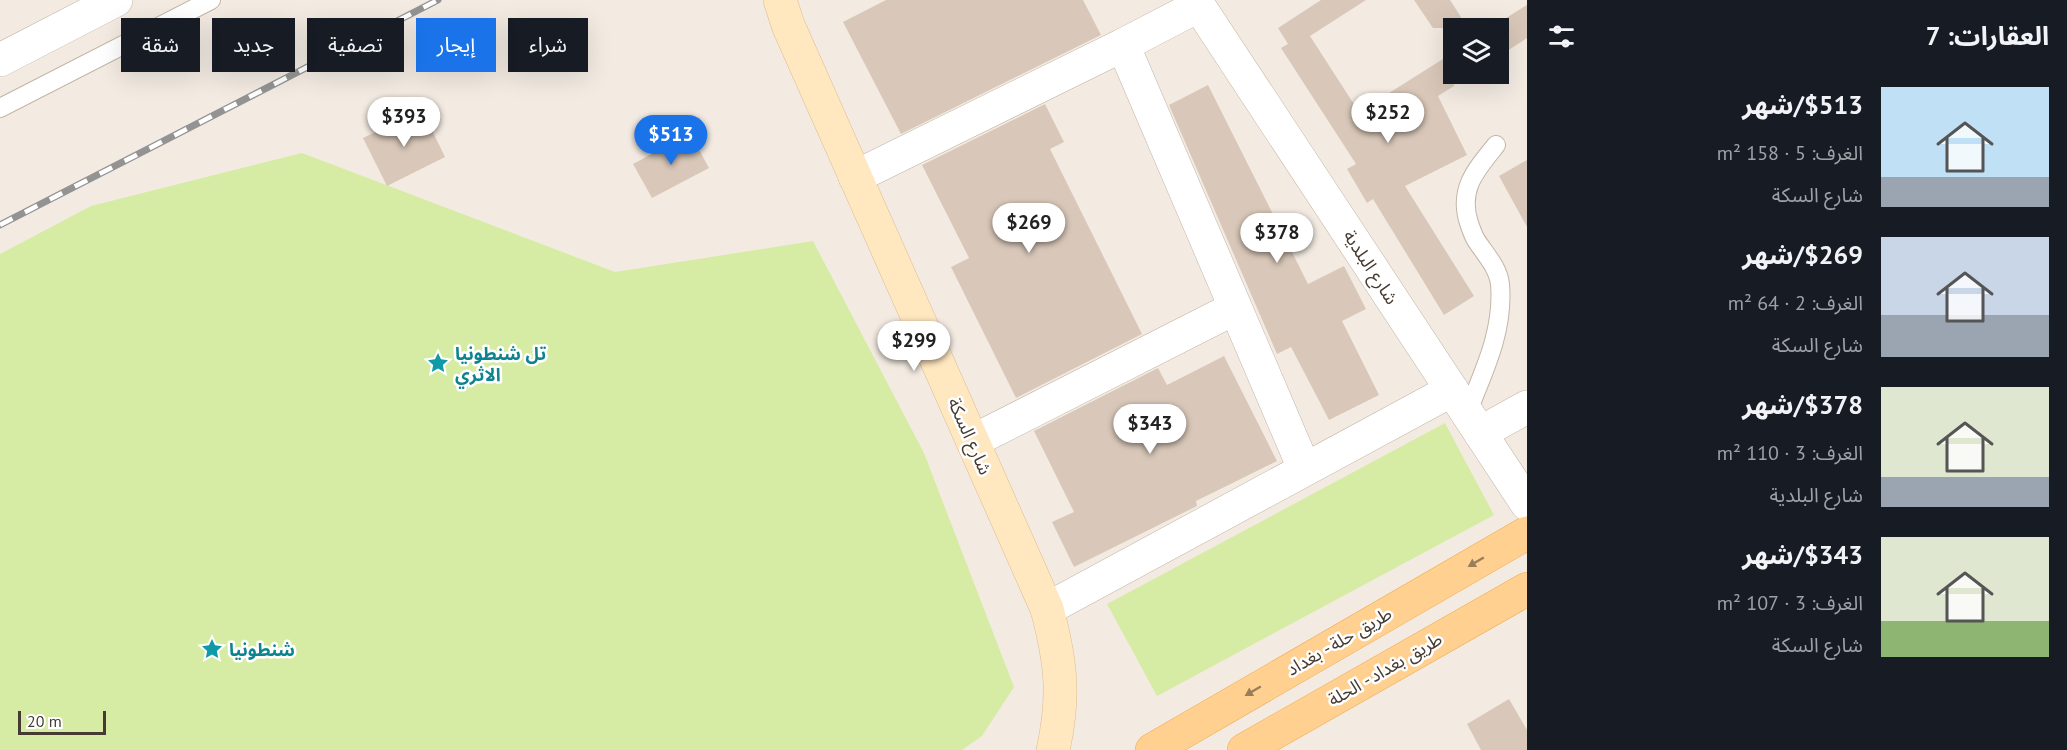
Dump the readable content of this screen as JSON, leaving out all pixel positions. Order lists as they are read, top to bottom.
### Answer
{
  "streets": {
    "main road": ["طريق حلة - بغداد", "طريق بغداد - الحلة"],
    "street": ["شارع البلدية", "شارع السكة"]
  },
  "one_way": ["طريق حلة - بغداد"],
  "places": {
    "place": ["تل شنطونيا الاثري", "شنطونيا"]
  },
  "scale_bar": "20 m",
  "page": {
    "heading": "العقارات: 7",
    "chip": [
      "شراء",
      "إيجار",
      "تصفية",
      "جديد",
      "شقة"
    ],
    "list": [
      {
        "name": "$513/شهر",
        "note": "الغرف: 5 · 158 m² · شارع السكة"
      },
      {
        "name": "$269/شهر",
        "note": "الغرف: 2 · 64 m² · شارع السكة"
      },
      {
        "name": "$378/شهر",
        "note": "الغرف: 3 · 110 m² · شارع البلدية"
      },
      {
        "name": "$343/شهر",
        "note": "الغرف: 3 · 107 m² · شارع السكة"
      }
    ],
    "price": [
      "$252",
      "$393",
      "$513",
      "$269",
      "$378",
      "$299",
      "$343"
    ],
    "scale": "20 m"
  }
}
